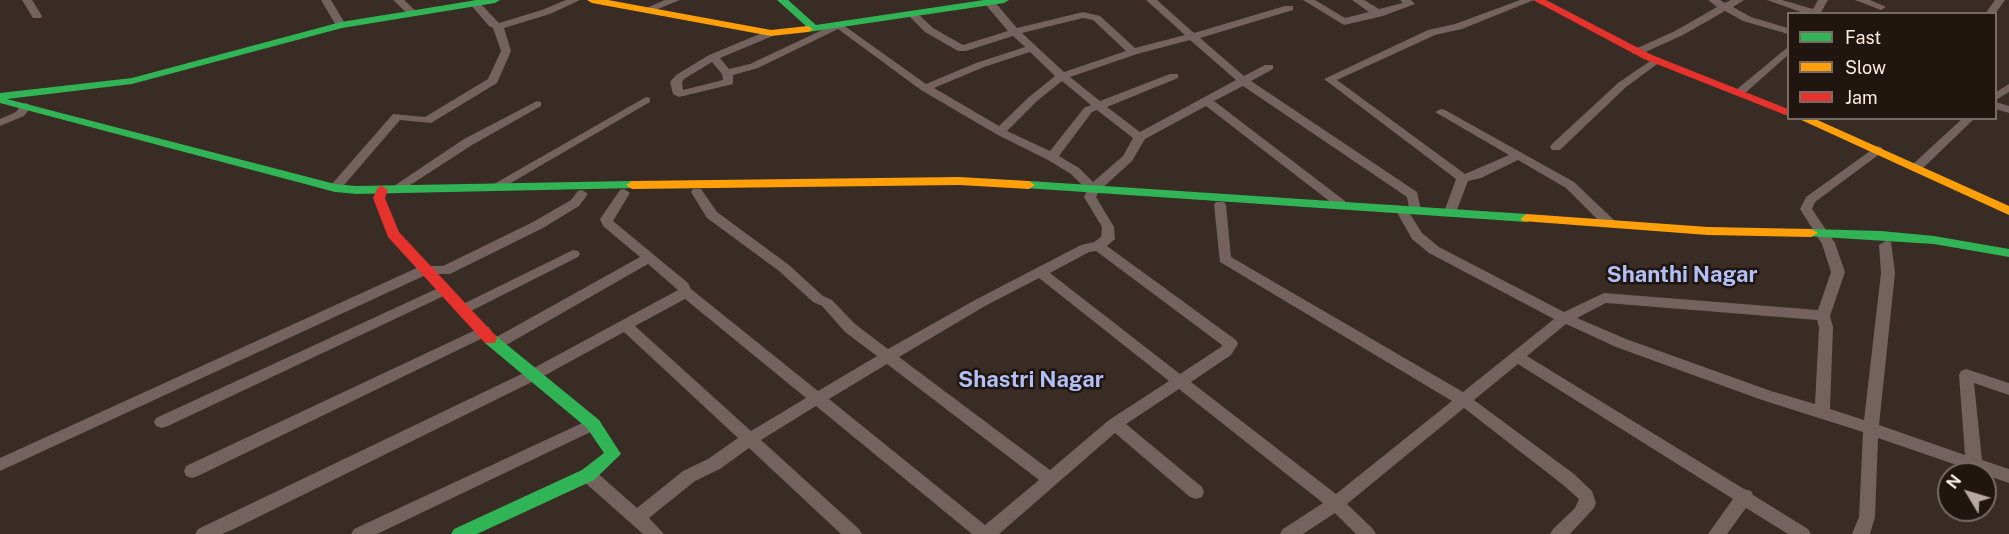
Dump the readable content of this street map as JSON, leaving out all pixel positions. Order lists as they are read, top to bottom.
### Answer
{
  "districts": ["Shanthi Nagar", "Shastri Nagar"],
  "legend": ["Fast", "Slow", "Jam"],
  "north": "top left"
}
